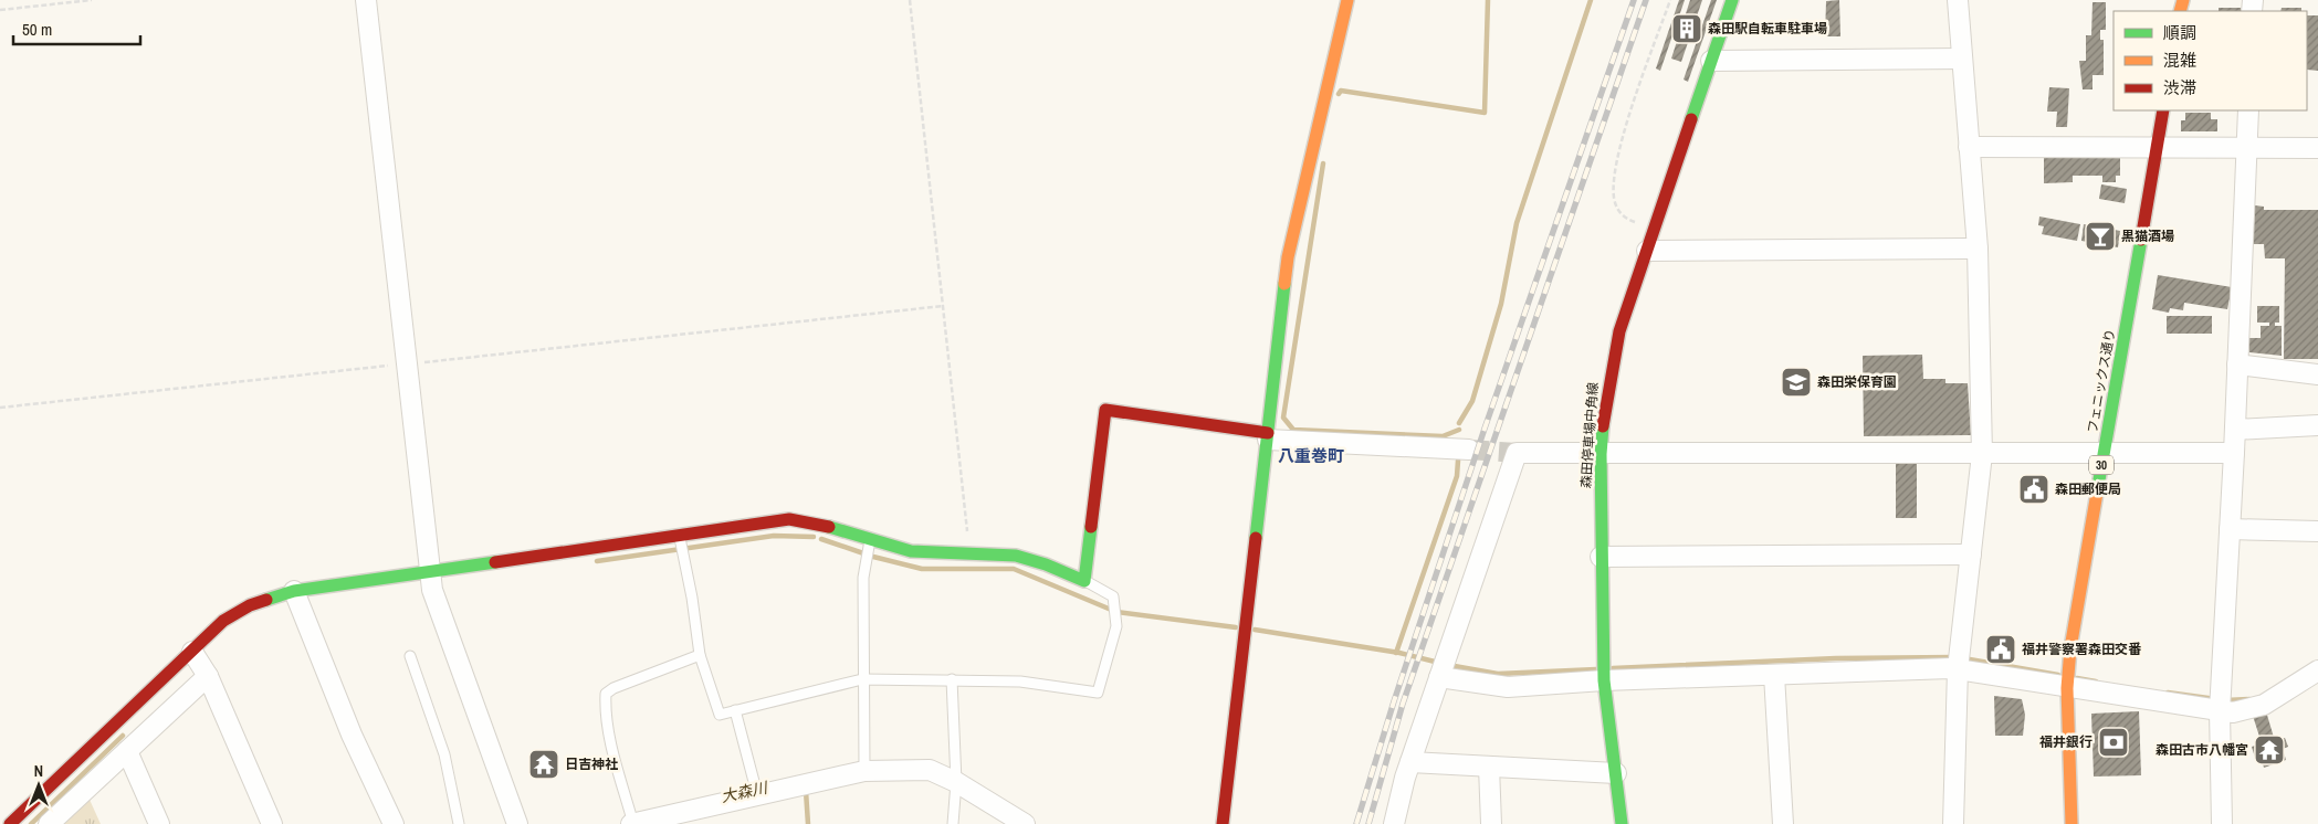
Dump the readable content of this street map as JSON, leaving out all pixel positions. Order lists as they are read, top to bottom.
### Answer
{
  "streets": {
    "street": ["フェニックス通り", "森田停車場中角線", "30"]
  },
  "districts": ["八重巻町"],
  "water": ["大森川"],
  "places": {
    "building": ["森田駅自転車駐車場"],
    "bar": ["黒猫酒場"],
    "school or university": ["森田栄保育園"],
    "public building": ["森田郵便局", "福井警察署森田交番"],
    "bank": ["福井銀行"],
    "temple": ["森田古市八幡宮", "日吉神社"]
  },
  "legend": ["順調", "混雑", "渋滞"],
  "scale_bar": "50 m",
  "north": "top"
}
